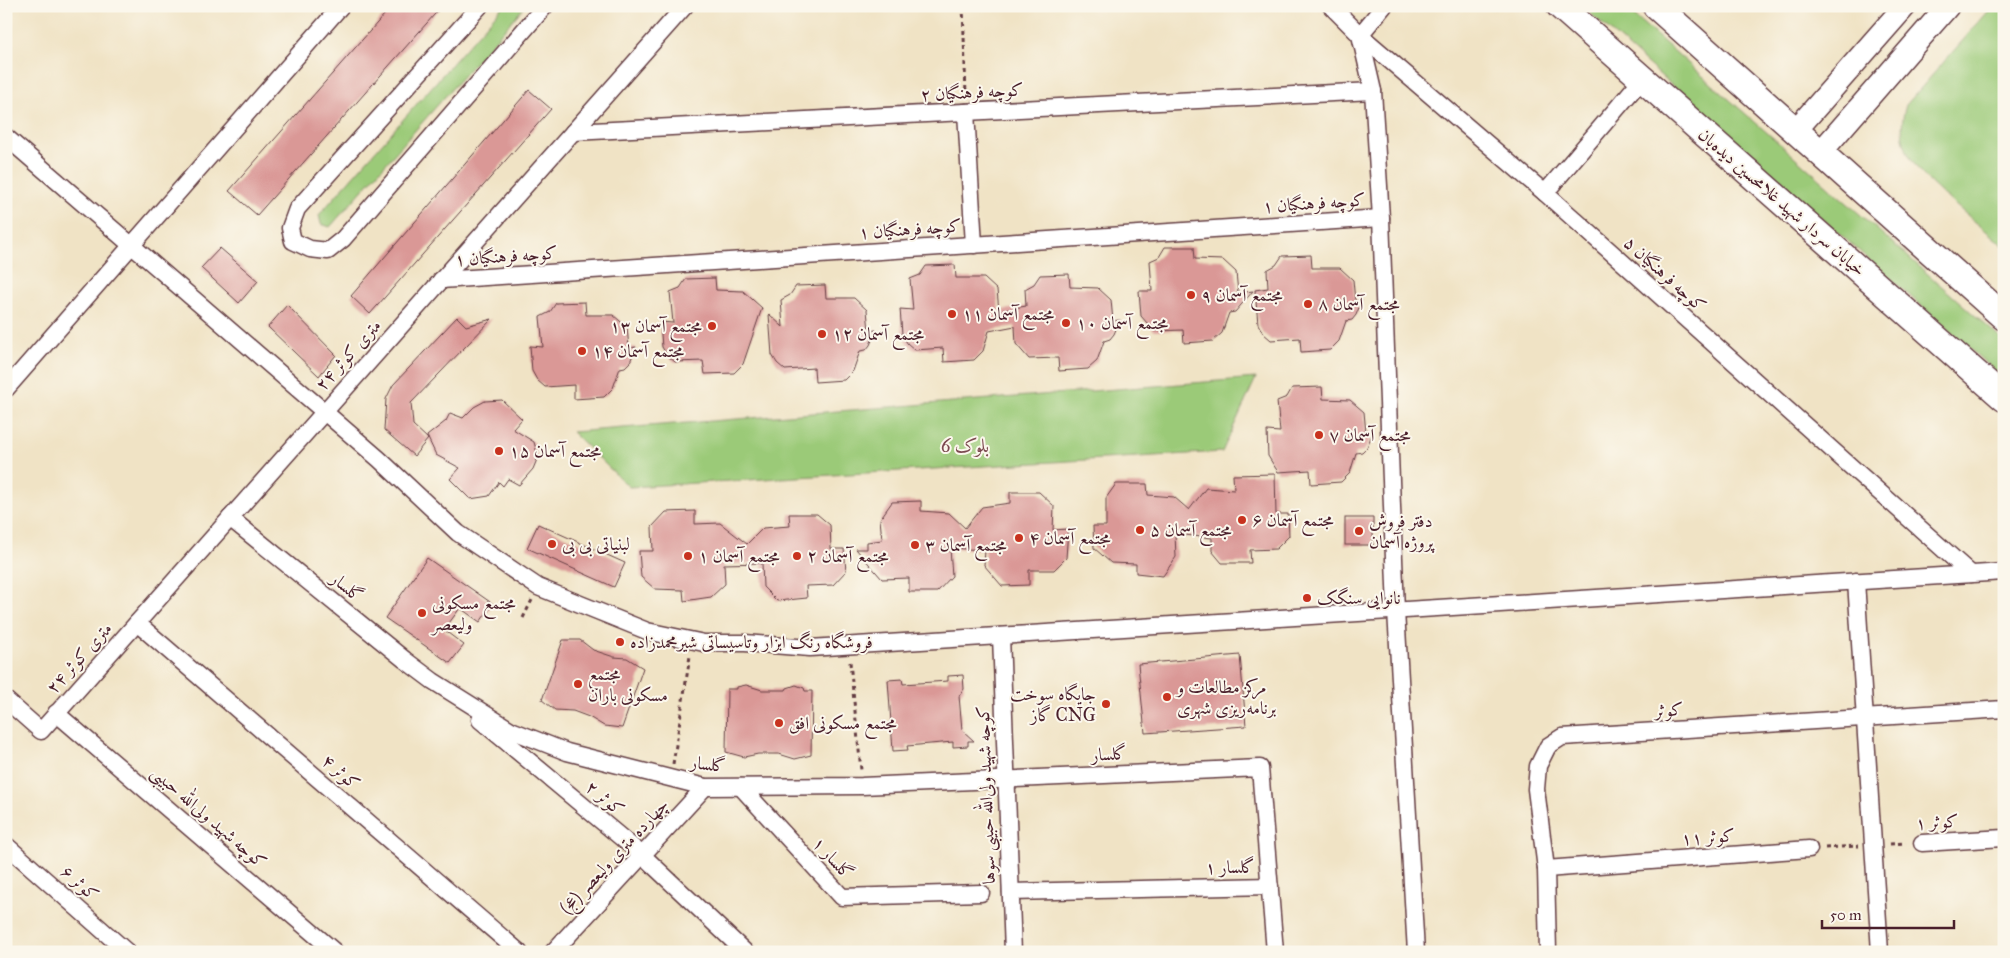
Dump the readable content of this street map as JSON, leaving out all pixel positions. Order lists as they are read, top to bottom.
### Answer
{
  "streets": {
    "main road": ["خیابان سردار شهید غلامحسین دیده‌بان"],
    "street": [
      "کوچه فرهنگیان ۲",
      "کوچه فرهنگیان ۱",
      "کوچه فرهنگیان ۵",
      "۲۴ متری کوثر",
      "گلسار",
      "کوثر",
      "کوثر ۴",
      "کوچه شهید ولی‌الله حبیبی سوها",
      "کوثر ۲",
      "کوچه شهید ولی‌الله حبیبی",
      "کوثر ۱",
      "کوثر ۱۱",
      "چهارده متری ولیعصر (عج)",
      "گلسار ۱",
      "کوثر ۶"
    ]
  },
  "crossings": [
    ["کوچه فرهنگیان ۲", "۲۴ متری کوثر"],
    ["کوچه فرهنگیان ۱", "۲۴ متری کوثر"],
    ["۲۴ متری کوثر", "گلسار"],
    ["۲۴ متری کوثر", "کوثر ۴"],
    ["۲۴ متری کوثر", "کوچه شهید ولی‌الله حبیبی"],
    ["گلسار", "کوچه شهید ولی‌الله حبیبی سوها"],
    ["گلسار", "کوثر ۲"],
    ["گلسار", "چهارده متری ولیعصر (عج)"],
    ["گلسار", "گلسار ۱"],
    ["کوثر", "کوثر ۱۱"],
    ["کوچه شهید ولی‌الله حبیبی سوها", "گلسار ۱"],
    ["کوثر ۲", "چهارده متری ولیعصر (عج)"]
  ],
  "districts": ["بلوک 6"],
  "places": [
    "مجتمع آسمان ۹",
    "مجتمع آسمان ۸",
    "مجتمع آسمان ۱۱",
    "مجتمع آسمان ۱۰",
    "مجتمع آسمان ۱۳",
    "مجتمع آسمان ۱۲",
    "مجتمع آسمان ۱۴",
    "مجتمع آسمان ۷",
    "مجتمع آسمان ۱۵",
    "مجتمع آسمان ۶",
    "مجتمع آسمان ۵",
    "دفتر فروش پروژه آسمان",
    "مجتمع آسمان ۴",
    "لبنیاتی بی بی",
    "مجتمع آسمان ۳",
    "مجتمع آسمان ۱",
    "مجتمع آسمان ۲",
    "نانوایی سنگک",
    "مجتمع مسکونی ولیعصر",
    "فروشگاه رنگ ابزار وتاسیساتی شیرمحمدزاده",
    "مجتمع مسکونی باران",
    "مرکز مطالعات و برنامه‌ریزی شهری",
    "جایگاه سوخت گاز CNG",
    "مجتمع مسکونی افق"
  ],
  "scale_bar": "50 m"
}
